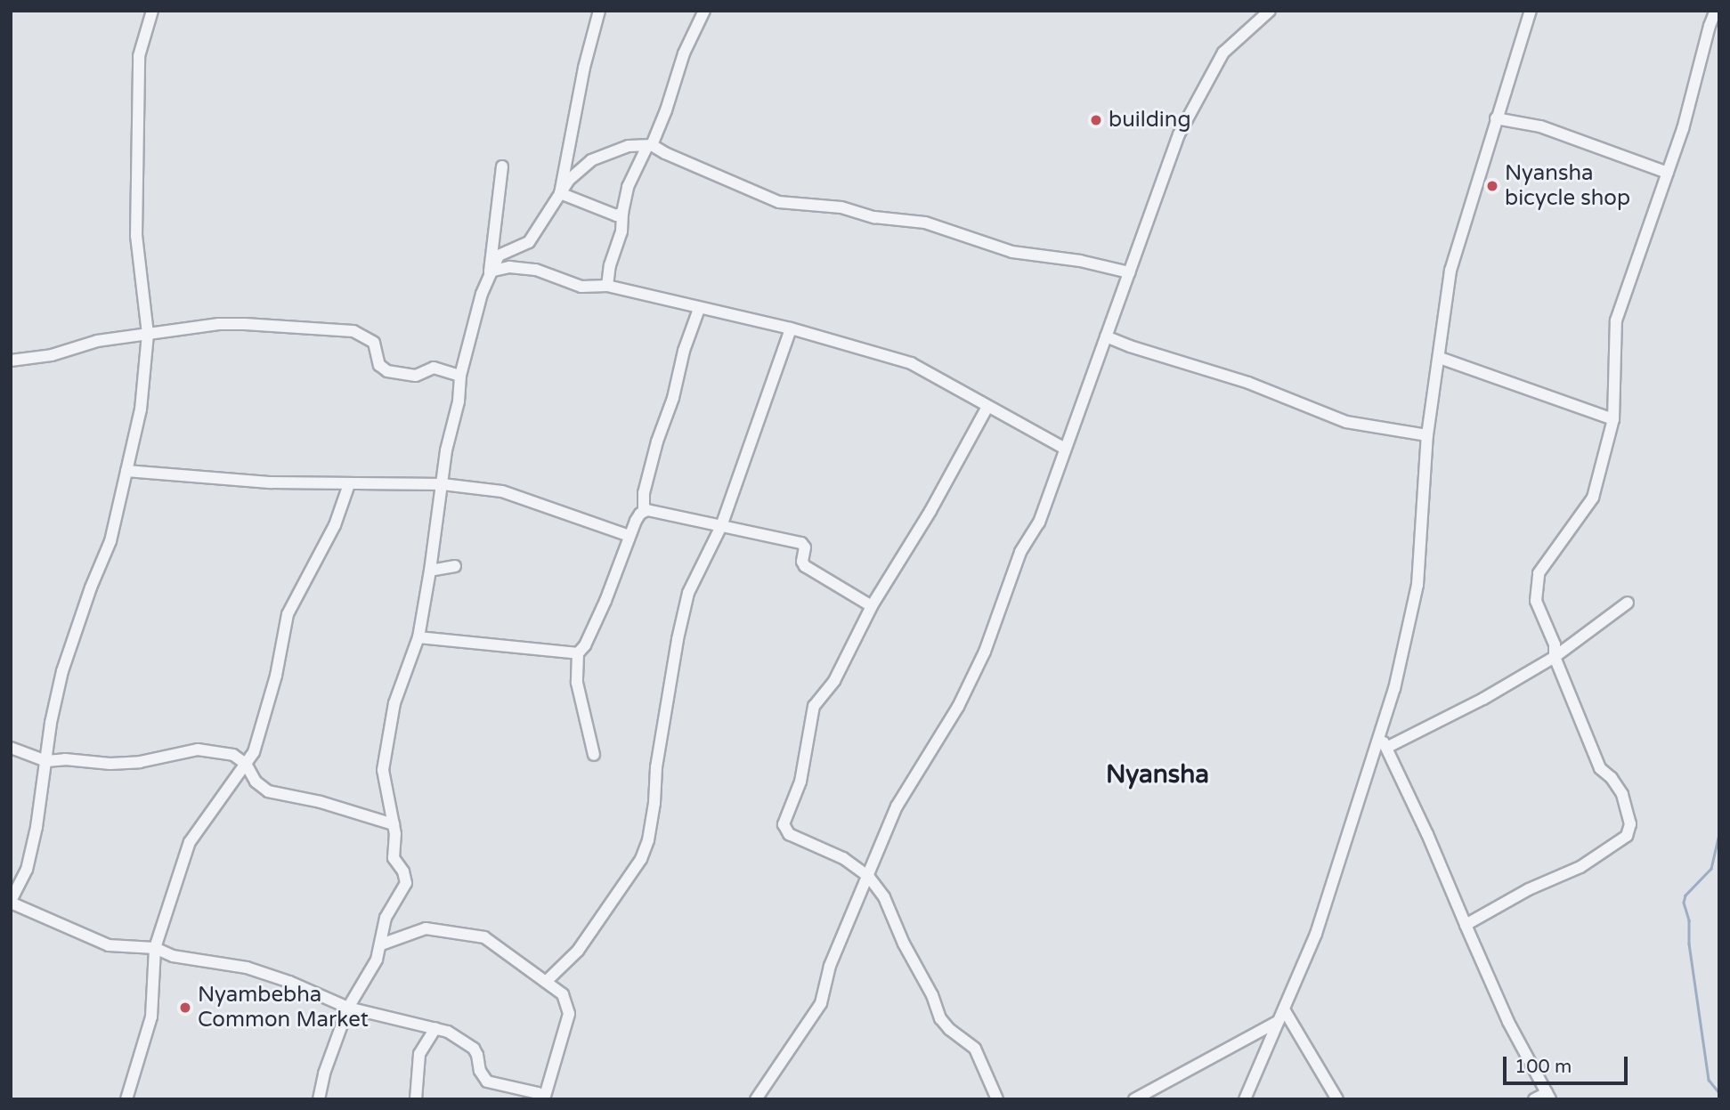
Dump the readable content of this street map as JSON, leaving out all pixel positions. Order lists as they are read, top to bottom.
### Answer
{
  "districts": ["Nyansha"],
  "places": ["building", "Nyansha bicycle shop", "Nyambebha Common Market"],
  "scale_bar": "100 m"
}
